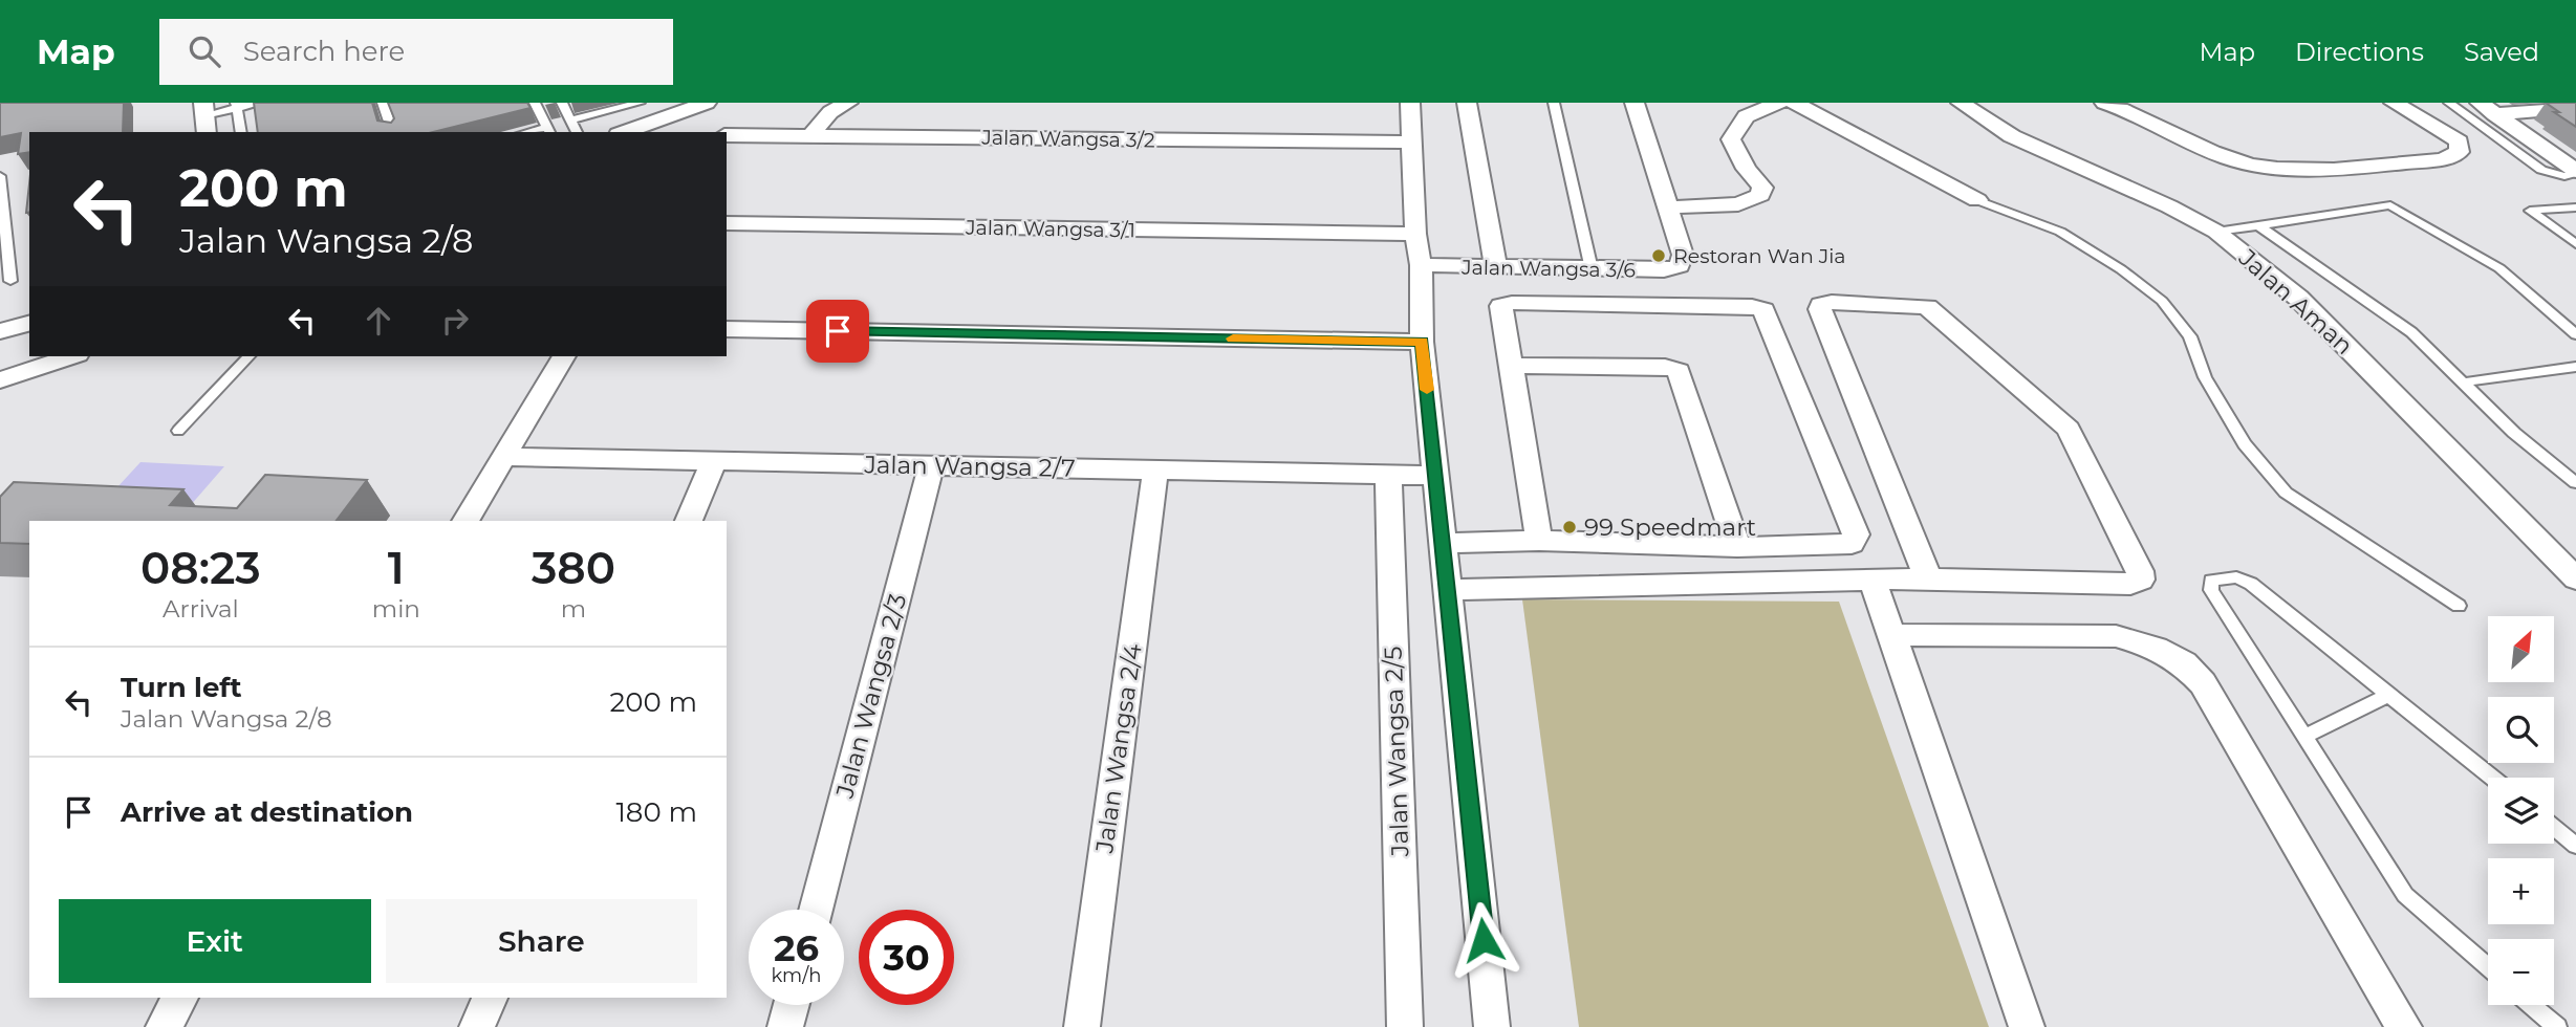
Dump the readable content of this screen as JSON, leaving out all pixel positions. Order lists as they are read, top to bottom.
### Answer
{
  "streets": {
    "street": [
      "Jalan Wangsa 3/2",
      "Jalan Wangsa 3/1",
      "Jalan Wangsa 3/6",
      "Jalan Aman",
      "Jalan Wangsa 2/7",
      "Jalan Wangsa 2/3",
      "Jalan Wangsa 2/4",
      "Jalan Wangsa 2/5"
    ]
  },
  "crossings": [
    ["Jalan Wangsa 2/7", "Jalan Wangsa 2/3"],
    ["Jalan Wangsa 2/7", "Jalan Wangsa 2/4"],
    ["Jalan Wangsa 2/7", "Jalan Wangsa 2/5"]
  ],
  "places": ["Restoran Wan Jia", "99 Speedmart"],
  "north": "top right",
  "page": {
    "header": "Map",
    "search": "Search here",
    "nav": ["Map", "Directions", "Saved"],
    "turn": ["200 m", "Jalan Wangsa 2/8"],
    "eta": [
      "08:23",
      "Arrival",
      "1",
      "min",
      "380",
      "m"
    ],
    "map_buttons": ["+", "−"],
    "list": [
      {
        "name": "Turn left",
        "note": "Jalan Wangsa 2/8",
        "value": "200 m"
      },
      {
        "name": "Arrive at destination",
        "value": "180 m"
      }
    ],
    "buttons": ["Exit", "Share"],
    "speed": "26 km/h",
    "limit": "30"
  }
}
